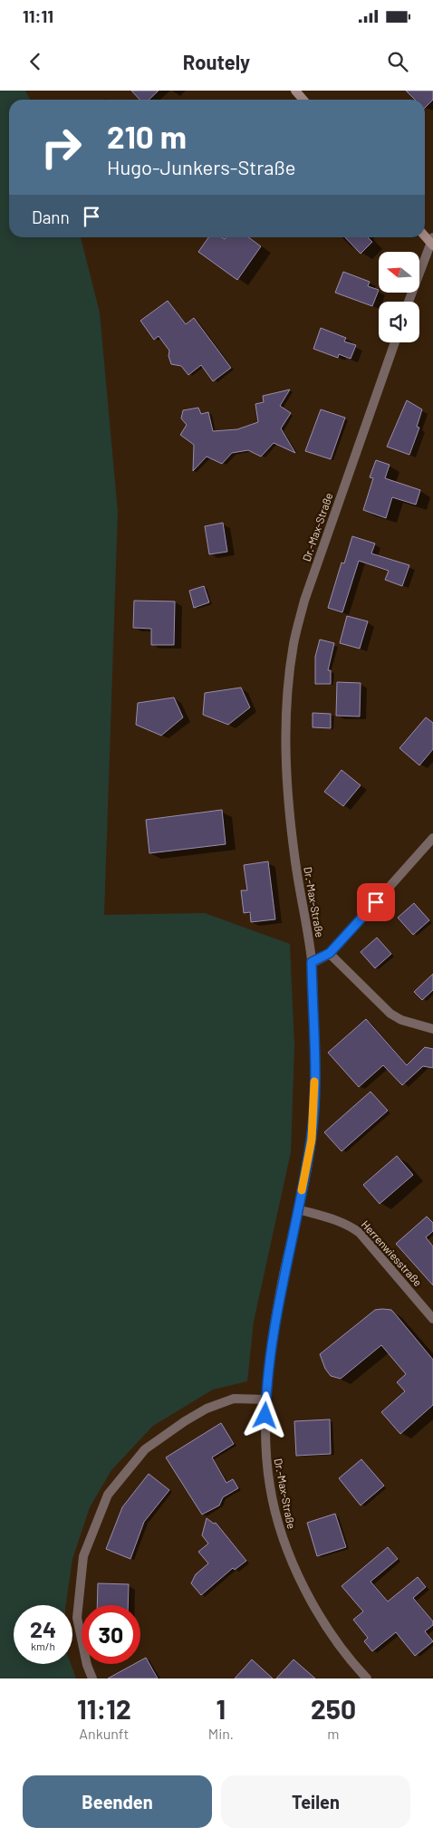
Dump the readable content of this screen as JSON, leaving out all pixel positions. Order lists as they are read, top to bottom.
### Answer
{
  "streets": {
    "street": ["Dr.-Max-Straße", "Herrenwiesstraße"]
  },
  "crossings": [
    ["Dr.-Max-Straße", "Herrenwiesstraße"]
  ],
  "north": "left",
  "page": {
    "status": "11:11",
    "header": "Routely",
    "turn": ["210 m", "Hugo-Junkers-Straße"],
    "then": "Dann",
    "speed": "24 km/h",
    "limit": "30",
    "eta": [
      "11:12",
      "Ankunft",
      "1",
      "Min.",
      "250",
      "m"
    ],
    "buttons": ["Beenden", "Teilen"]
  }
}
